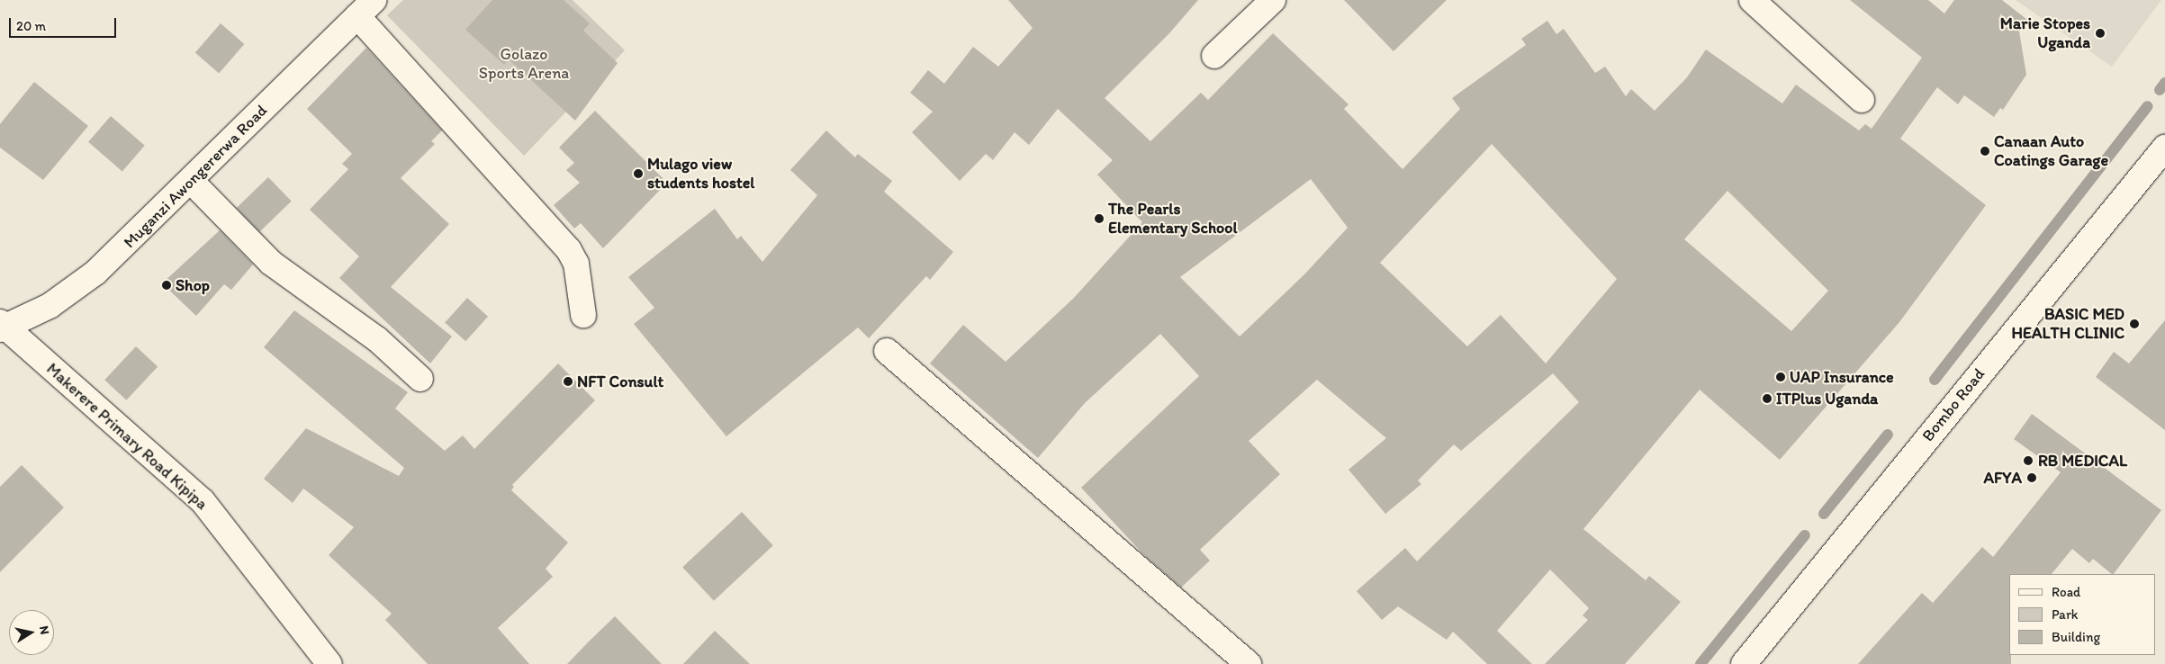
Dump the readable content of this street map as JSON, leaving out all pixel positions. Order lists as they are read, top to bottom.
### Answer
{
  "streets": {
    "street": ["Muganzi Awongererwa Road", "Bombo Road", "Makerere Primary Road Kipipa"]
  },
  "crossings": [
    ["Muganzi Awongererwa Road", "Makerere Primary Road Kipipa"]
  ],
  "parks": ["Golazo Sports Arena"],
  "places": [
    "Marie Stopes Uganda",
    "Canaan Auto Coatings Garage",
    "Mulago view students hostel",
    "The Pearls Elementary School",
    "Shop",
    "BASIC MED HEALTH CLINIC",
    "UAP Insurance",
    "NFT Consult",
    "ITPlus Uganda",
    "RB MEDICAL",
    "AFYA"
  ],
  "legend": ["Road", "Park", "Building"],
  "scale_bar": "20 m",
  "north": "right"
}
